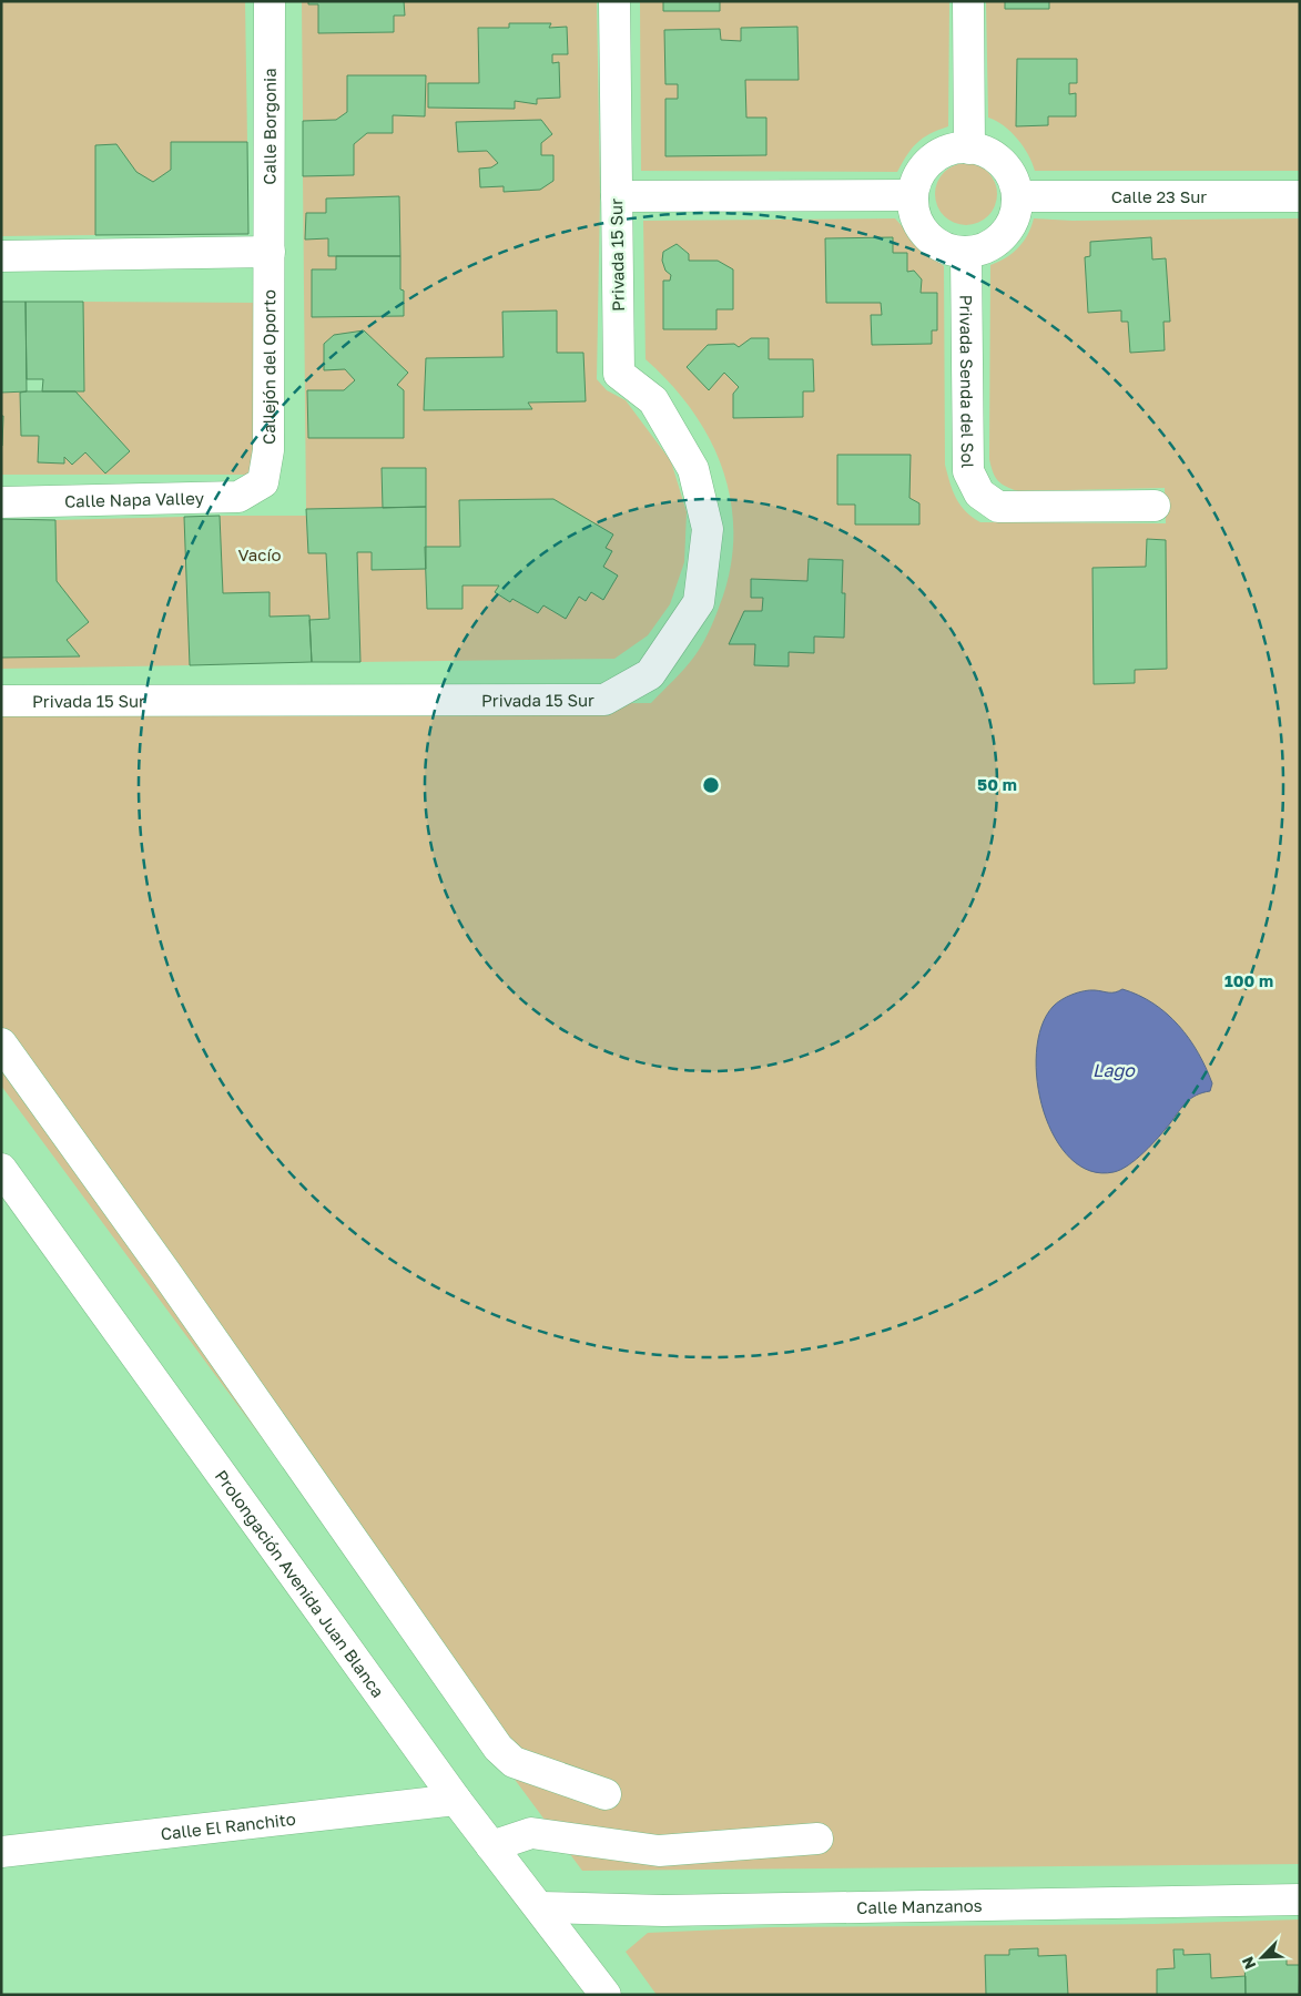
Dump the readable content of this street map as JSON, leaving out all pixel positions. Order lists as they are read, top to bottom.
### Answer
{
  "streets": {
    "street": [
      "Calle Borgonia",
      "Calle 23 Sur",
      "Privada 15 Sur",
      "Callejón del Oporto",
      "Privada Senda del Sol",
      "Calle Napa Valley",
      "Prolongación Avenida Juan Blanca",
      "Calle El Ranchito",
      "Calle Manzanos"
    ]
  },
  "crossings": [
    ["Calle Borgonia", "Callejón del Oporto"],
    ["Calle 23 Sur", "Privada Senda del Sol"],
    ["Callejón del Oporto", "Calle Napa Valley"],
    ["Prolongación Avenida Juan Blanca", "Calle El Ranchito"],
    ["Prolongación Avenida Juan Blanca", "Calle Manzanos"]
  ],
  "water": ["Lago"],
  "parks": ["Vacío"],
  "north": "bottom left",
  "rings": ["50 m", "100 m"]
}
